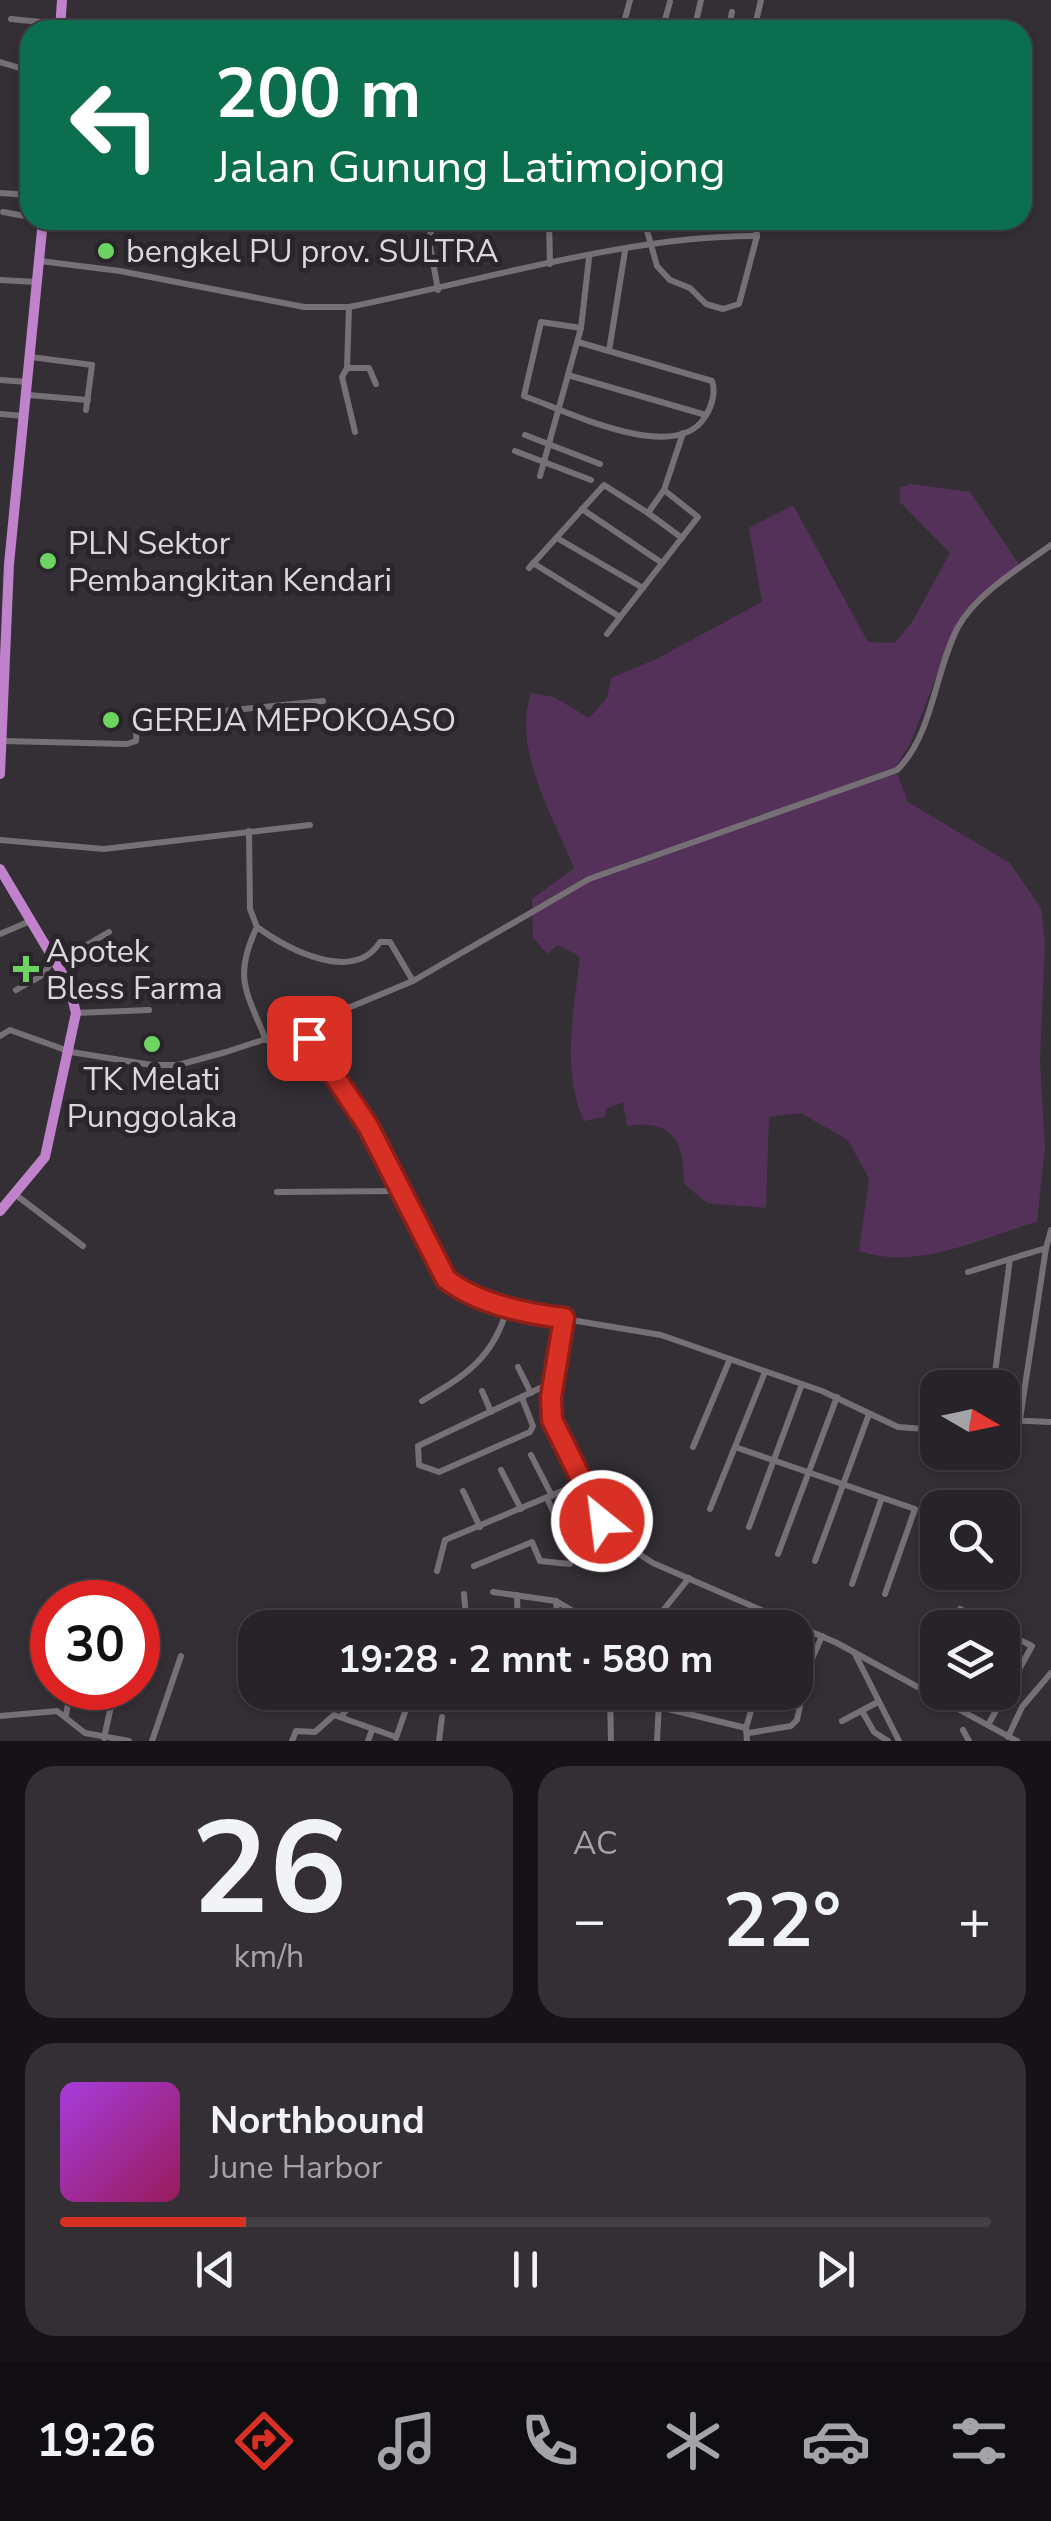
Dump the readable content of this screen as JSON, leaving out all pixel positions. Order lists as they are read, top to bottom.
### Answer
{
  "places": {
    "other": [
      "bengkel PU prov. SULTRA",
      "PLN Sektor Pembangkitan Kendari",
      "GEREJA MEPOKOASO",
      "TK Melati Punggolaka"
    ],
    "health": ["Apotek Bless Farma"]
  },
  "north": "right",
  "page": {
    "turn": ["200 m", "Jalan Gunung Latimojong"],
    "limit": "30",
    "trip": "19:28 · 2 mnt · 580 m",
    "tile": [
      ["26", "km/h"],
      "AC"
    ],
    "heat": ["−", "22°", "+"],
    "song": ["Northbound", "June Harbor"],
    "tabs": "19:26"
  }
}
